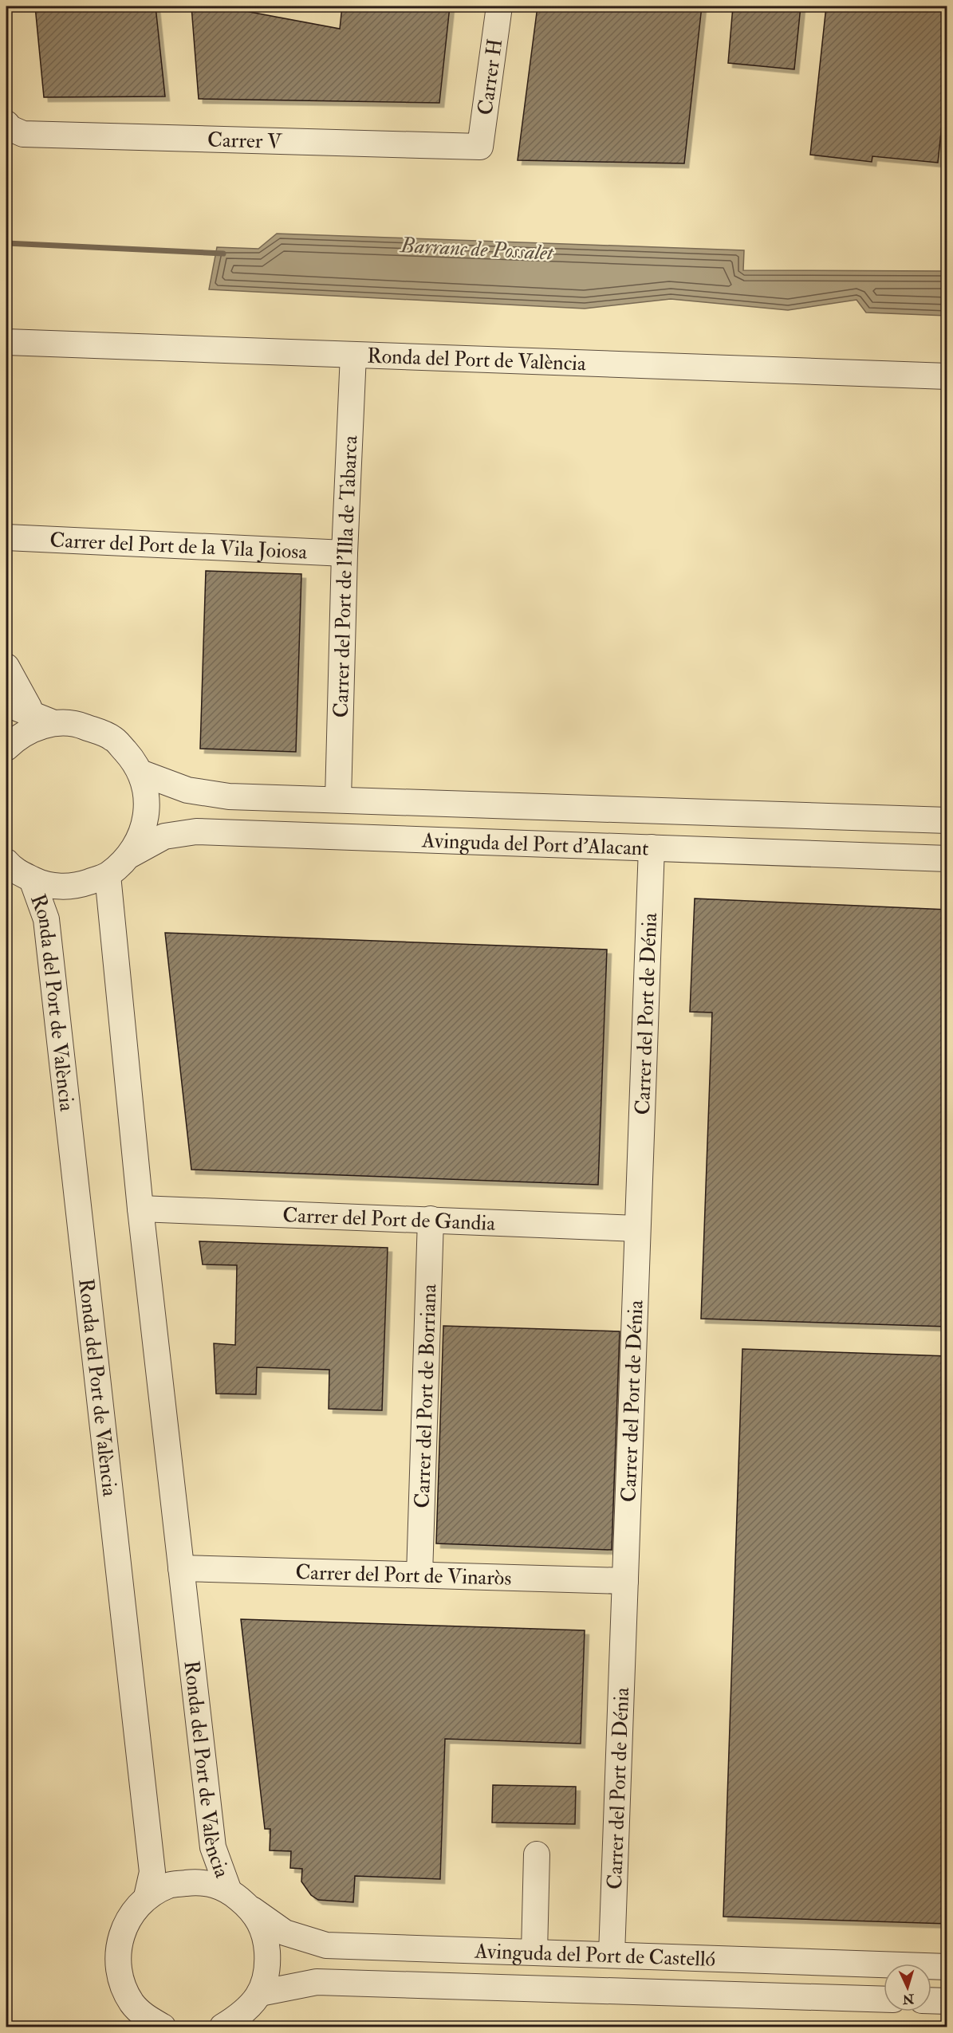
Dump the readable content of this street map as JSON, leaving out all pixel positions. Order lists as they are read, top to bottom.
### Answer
{
  "streets": {
    "street": [
      "Carrer H",
      "Carrer V",
      "Ronda del Port de València",
      "Carrer del Port de la Vila Joiosa",
      "Carrer del Port de l'Illa de Tabarca",
      "Avinguda del Port d'Alacant",
      "Carrer del Port de Dénia",
      "Carrer del Port de Gandia",
      "Carrer del Port de Borriana",
      "Carrer del Port de Vinaròs",
      "Avinguda del Port de Castelló"
    ]
  },
  "crossings": [
    ["Carrer H", "Carrer V"],
    ["Ronda del Port de València", "Carrer del Port de l'Illa de Tabarca"],
    ["Ronda del Port de València", "Carrer del Port de Gandia"],
    ["Ronda del Port de València", "Carrer del Port de Vinaròs"],
    ["Ronda del Port de València", "Avinguda del Port de Castelló"],
    ["Carrer del Port de la Vila Joiosa", "Carrer del Port de l'Illa de Tabarca"],
    ["Carrer del Port de l'Illa de Tabarca", "Avinguda del Port d'Alacant"],
    ["Avinguda del Port d'Alacant", "Carrer del Port de Dénia"],
    ["Carrer del Port de Dénia", "Carrer del Port de Gandia"],
    ["Carrer del Port de Dénia", "Carrer del Port de Vinaròs"],
    ["Carrer del Port de Dénia", "Avinguda del Port de Castelló"],
    ["Carrer del Port de Gandia", "Carrer del Port de Borriana"],
    ["Carrer del Port de Borriana", "Carrer del Port de Vinaròs"]
  ],
  "water": ["Barranc de Possalet"],
  "north": "bottom"
}
